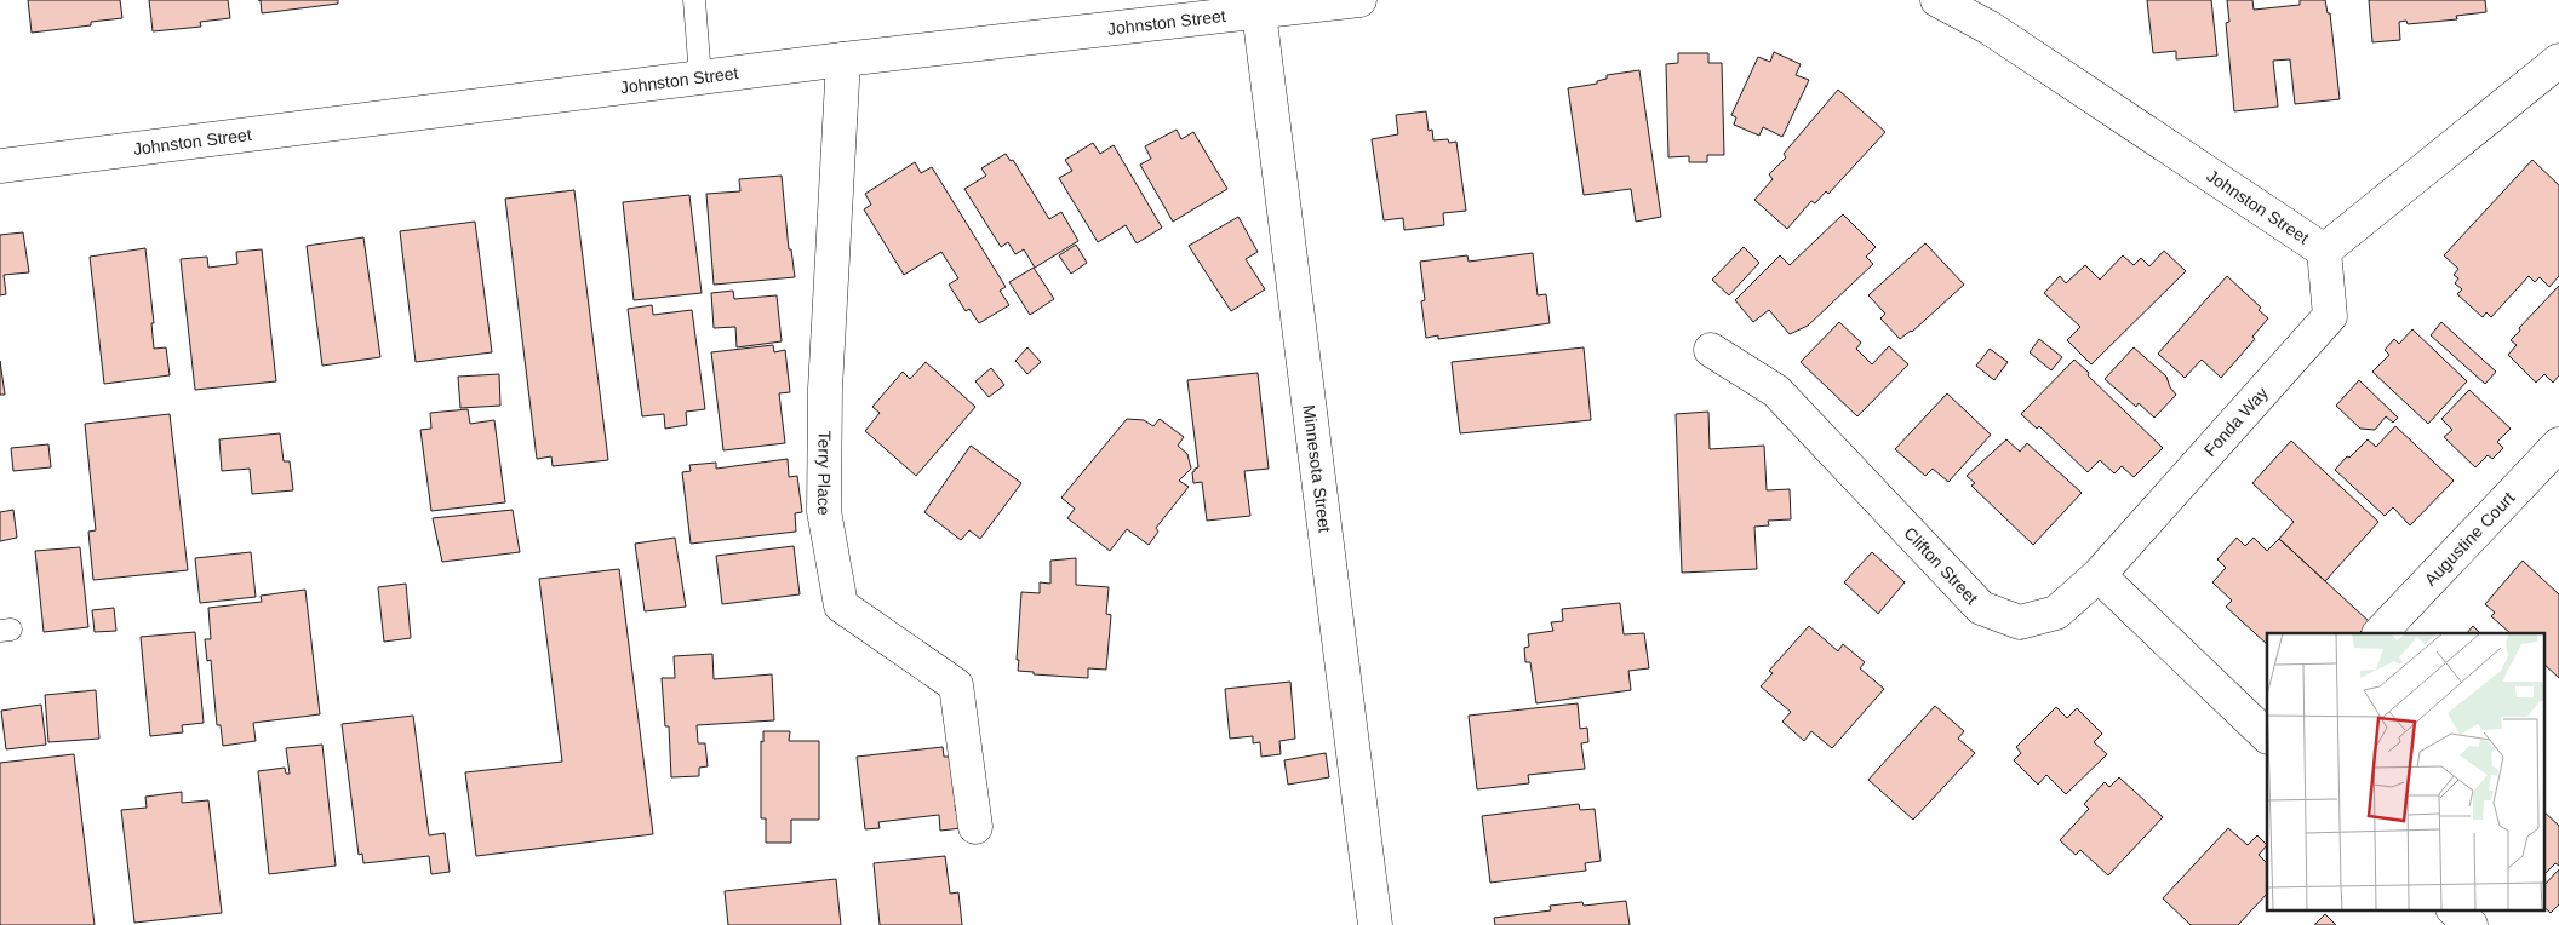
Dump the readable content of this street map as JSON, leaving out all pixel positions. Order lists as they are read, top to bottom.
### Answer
{
  "streets": {
    "street": [
      "Johnston Street",
      "Fonda Way",
      "Minnesota Street",
      "Terry Place",
      "Augustine Court",
      "Clifton Street"
    ]
  },
  "crossings": [
    ["Johnston Street", "Fonda Way"],
    ["Johnston Street", "Minnesota Street"],
    ["Johnston Street", "Terry Place"],
    ["Fonda Way", "Clifton Street"]
  ]
}
